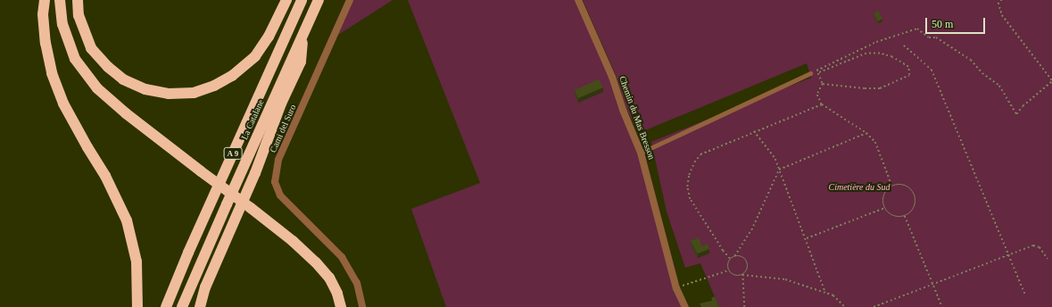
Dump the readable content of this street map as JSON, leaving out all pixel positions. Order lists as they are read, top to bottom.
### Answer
{
  "streets": {
    "highway": ["La Catalane", "A 9"],
    "street": ["Chemin du Mas Bresson", "Cami del Suro"]
  },
  "parks": ["Cimetière du Sud"],
  "scale_bar": "50 m"
}
